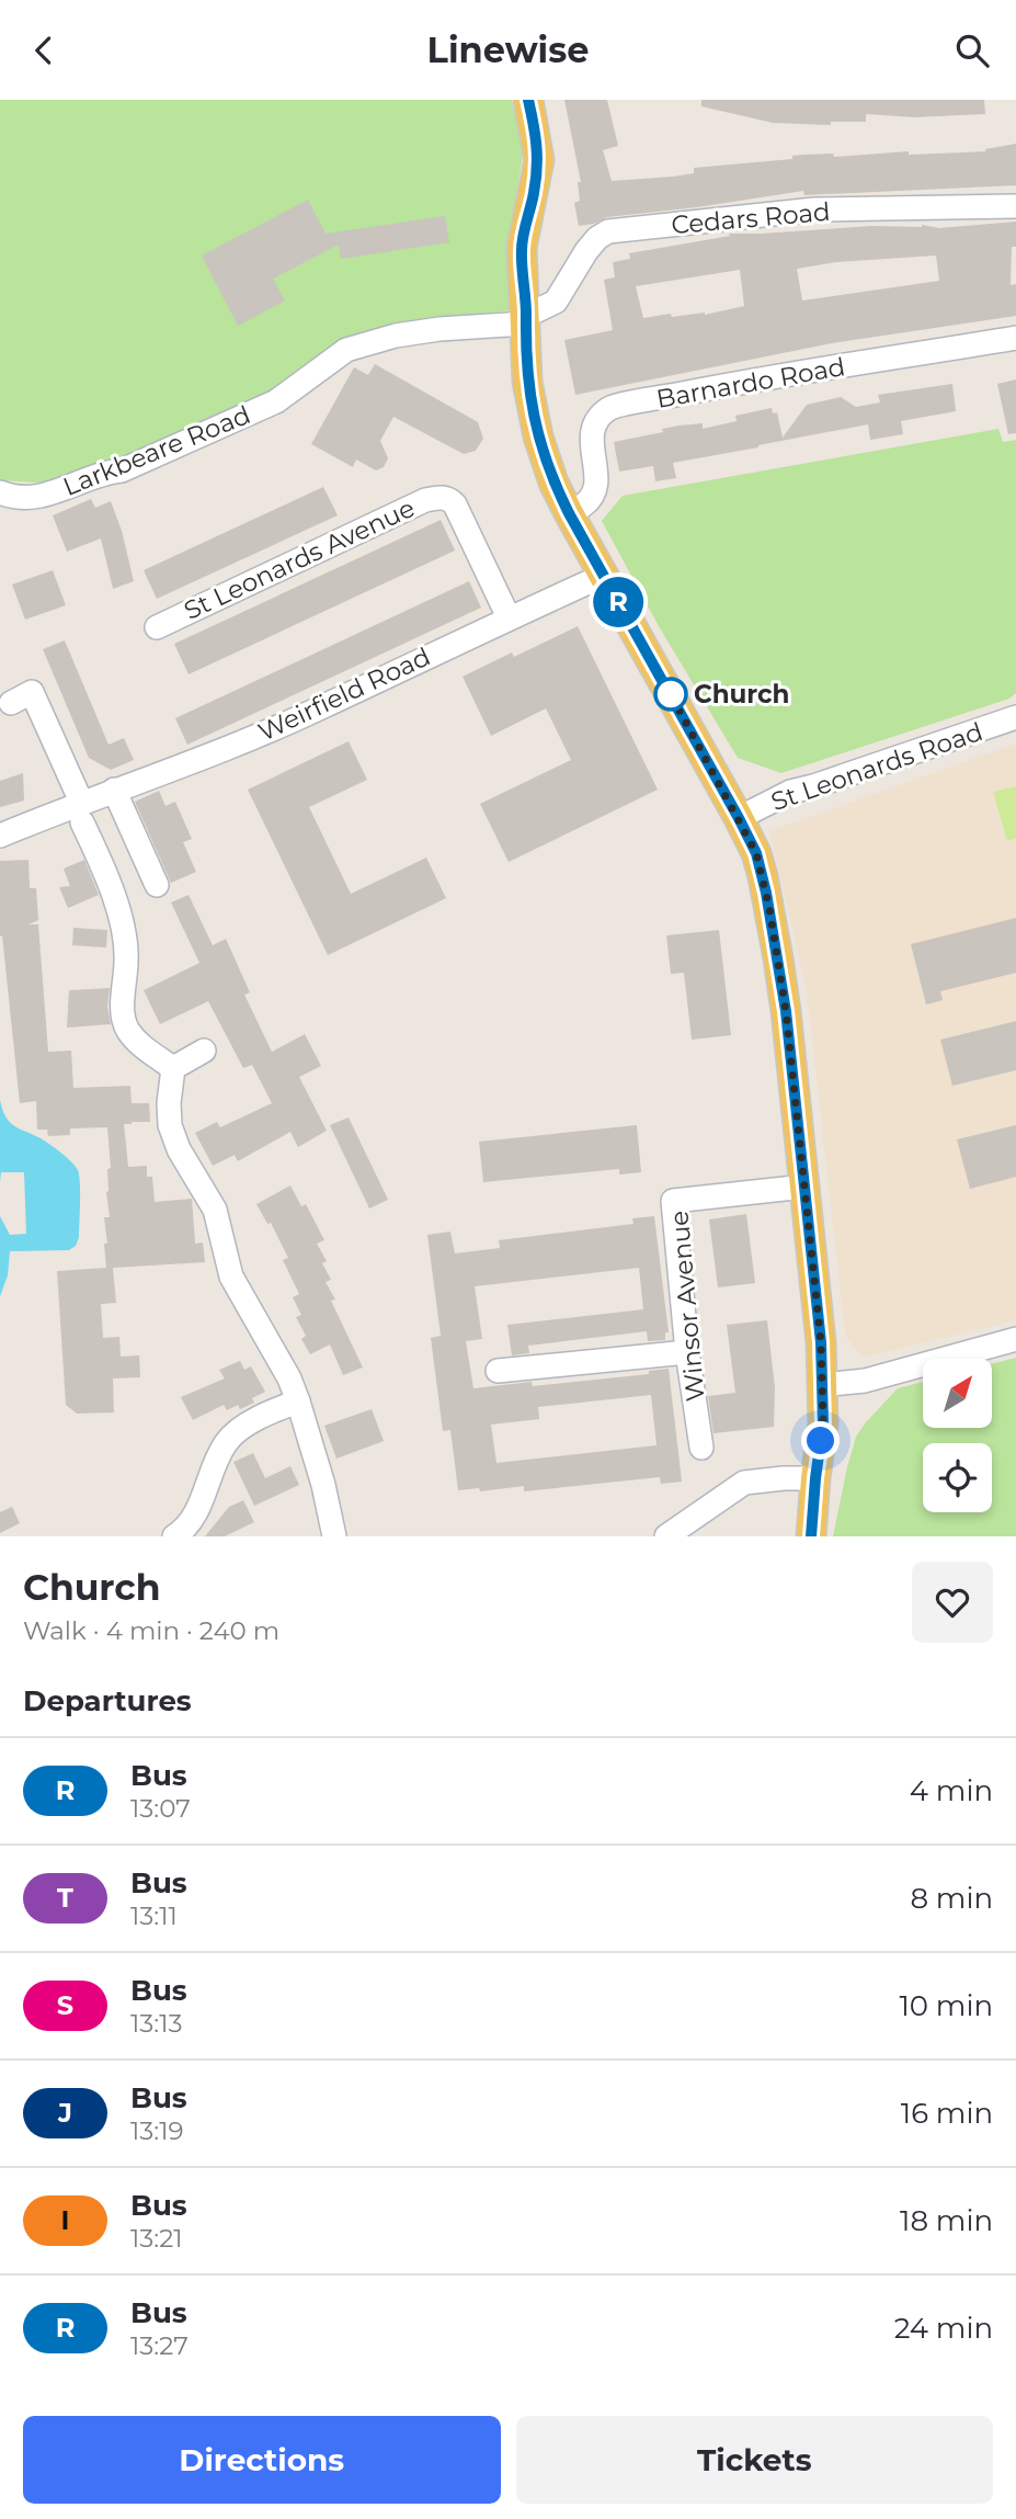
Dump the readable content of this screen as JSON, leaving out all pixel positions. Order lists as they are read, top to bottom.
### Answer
{
  "streets": {
    "street": [
      "Cedars Road",
      "Barnardo Road",
      "Larkbeare Road",
      "St Leonards Avenue",
      "Weirfield Road",
      "St Leonards Road",
      "Winsor Avenue"
    ]
  },
  "crossings": [
    ["Cedars Road", "Larkbeare Road"],
    ["St Leonards Avenue", "Weirfield Road"]
  ],
  "places": ["Church"],
  "lines": ["bus line R"],
  "north": "top right",
  "page": {
    "header": "Linewise",
    "on_map": "R",
    "heading": [
      ["Church", "Walk · 4 min · 240 m"],
      "Departures"
    ],
    "list": [
      {
        "mark": "R",
        "name": "Bus",
        "note": "13:07",
        "value": "4 min"
      },
      {
        "mark": "T",
        "name": "Bus",
        "note": "13:11",
        "value": "8 min"
      },
      {
        "mark": "S",
        "name": "Bus",
        "note": "13:13",
        "value": "10 min"
      },
      {
        "mark": "J",
        "name": "Bus",
        "note": "13:19",
        "value": "16 min"
      },
      {
        "mark": "I",
        "name": "Bus",
        "note": "13:21",
        "value": "18 min"
      },
      {
        "mark": "R",
        "name": "Bus",
        "note": "13:27",
        "value": "24 min"
      }
    ],
    "buttons": ["Directions", "Tickets"]
  }
}
